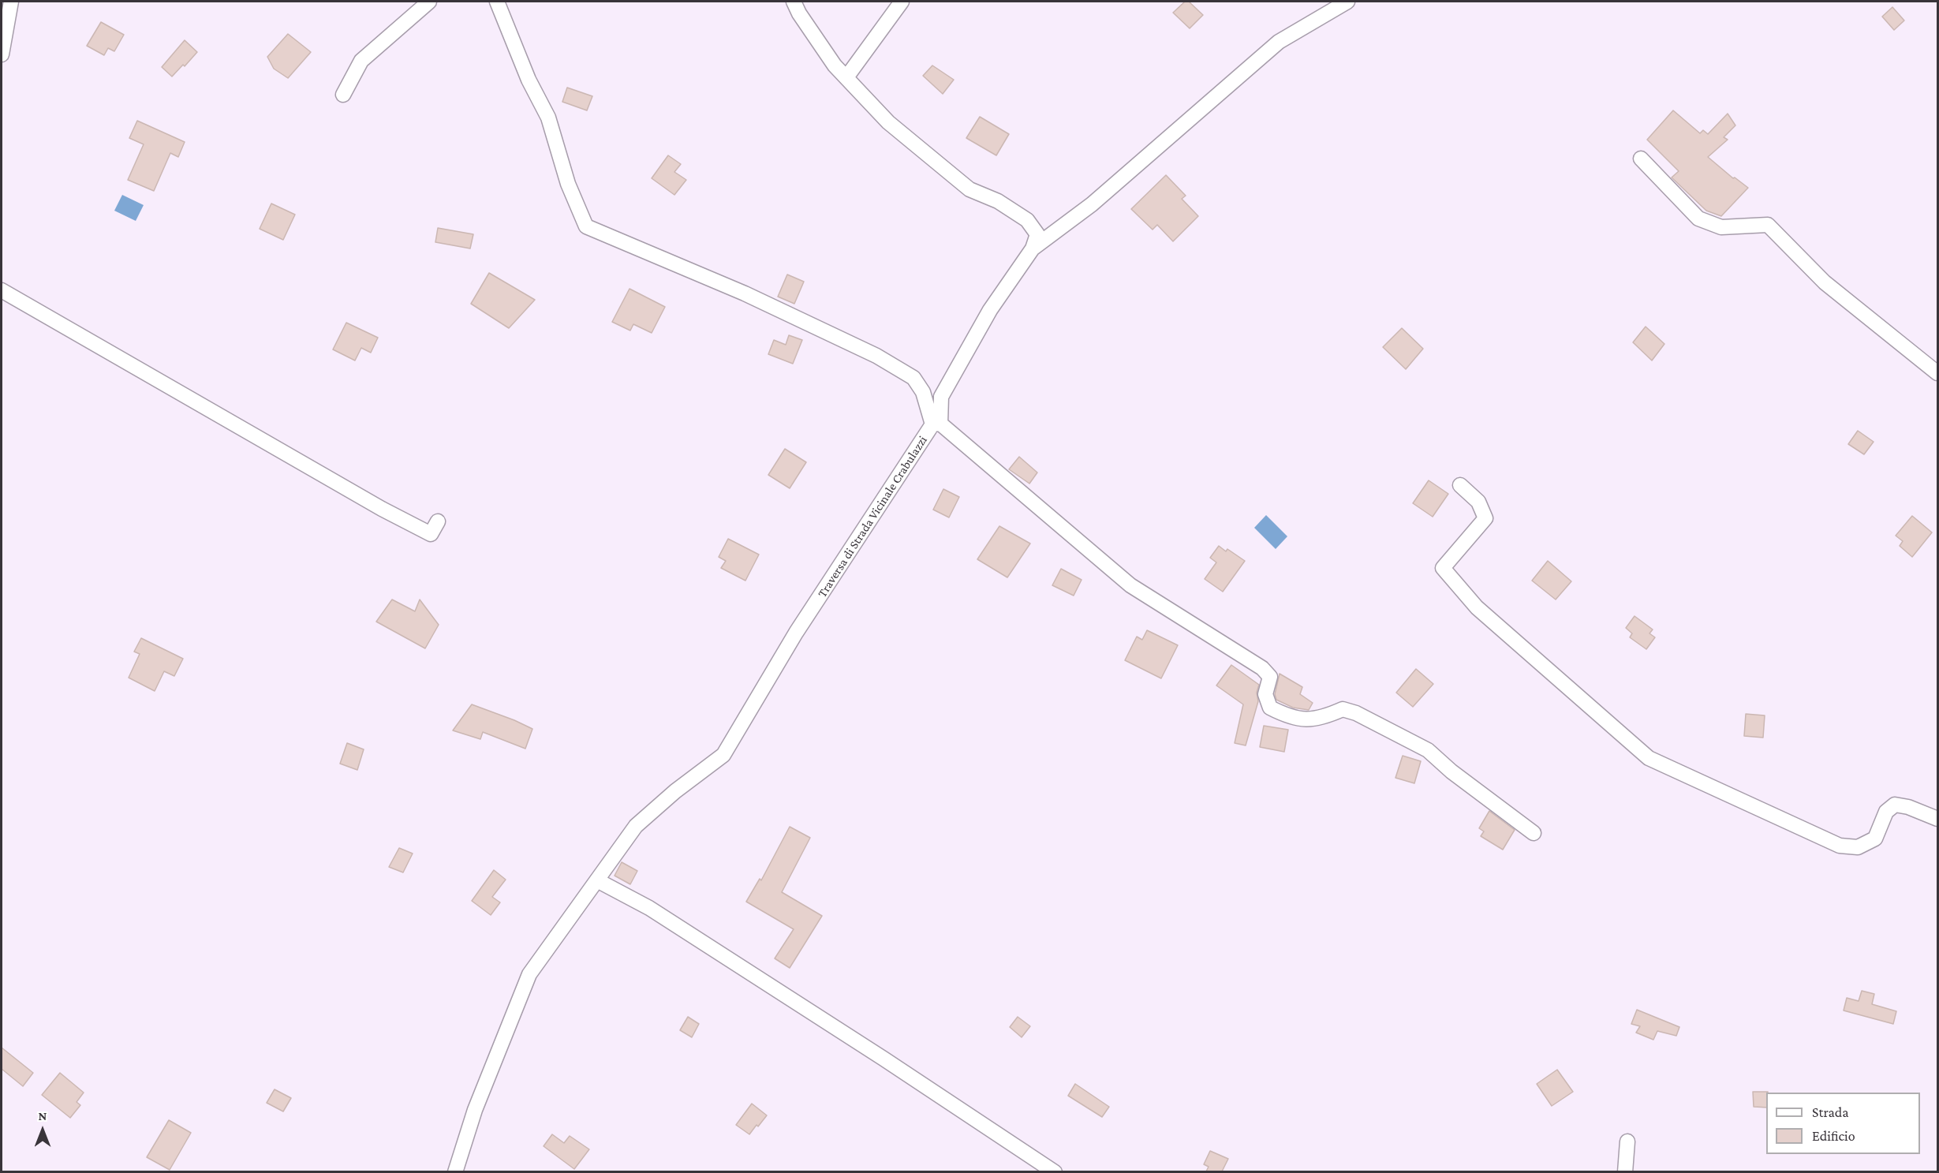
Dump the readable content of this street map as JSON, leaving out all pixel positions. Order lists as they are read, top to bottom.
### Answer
{
  "streets": {
    "street": ["Traversa di Strada Vicinale Crabulazzi"]
  },
  "legend": ["Strada", "Edificio"],
  "north": "top"
}
